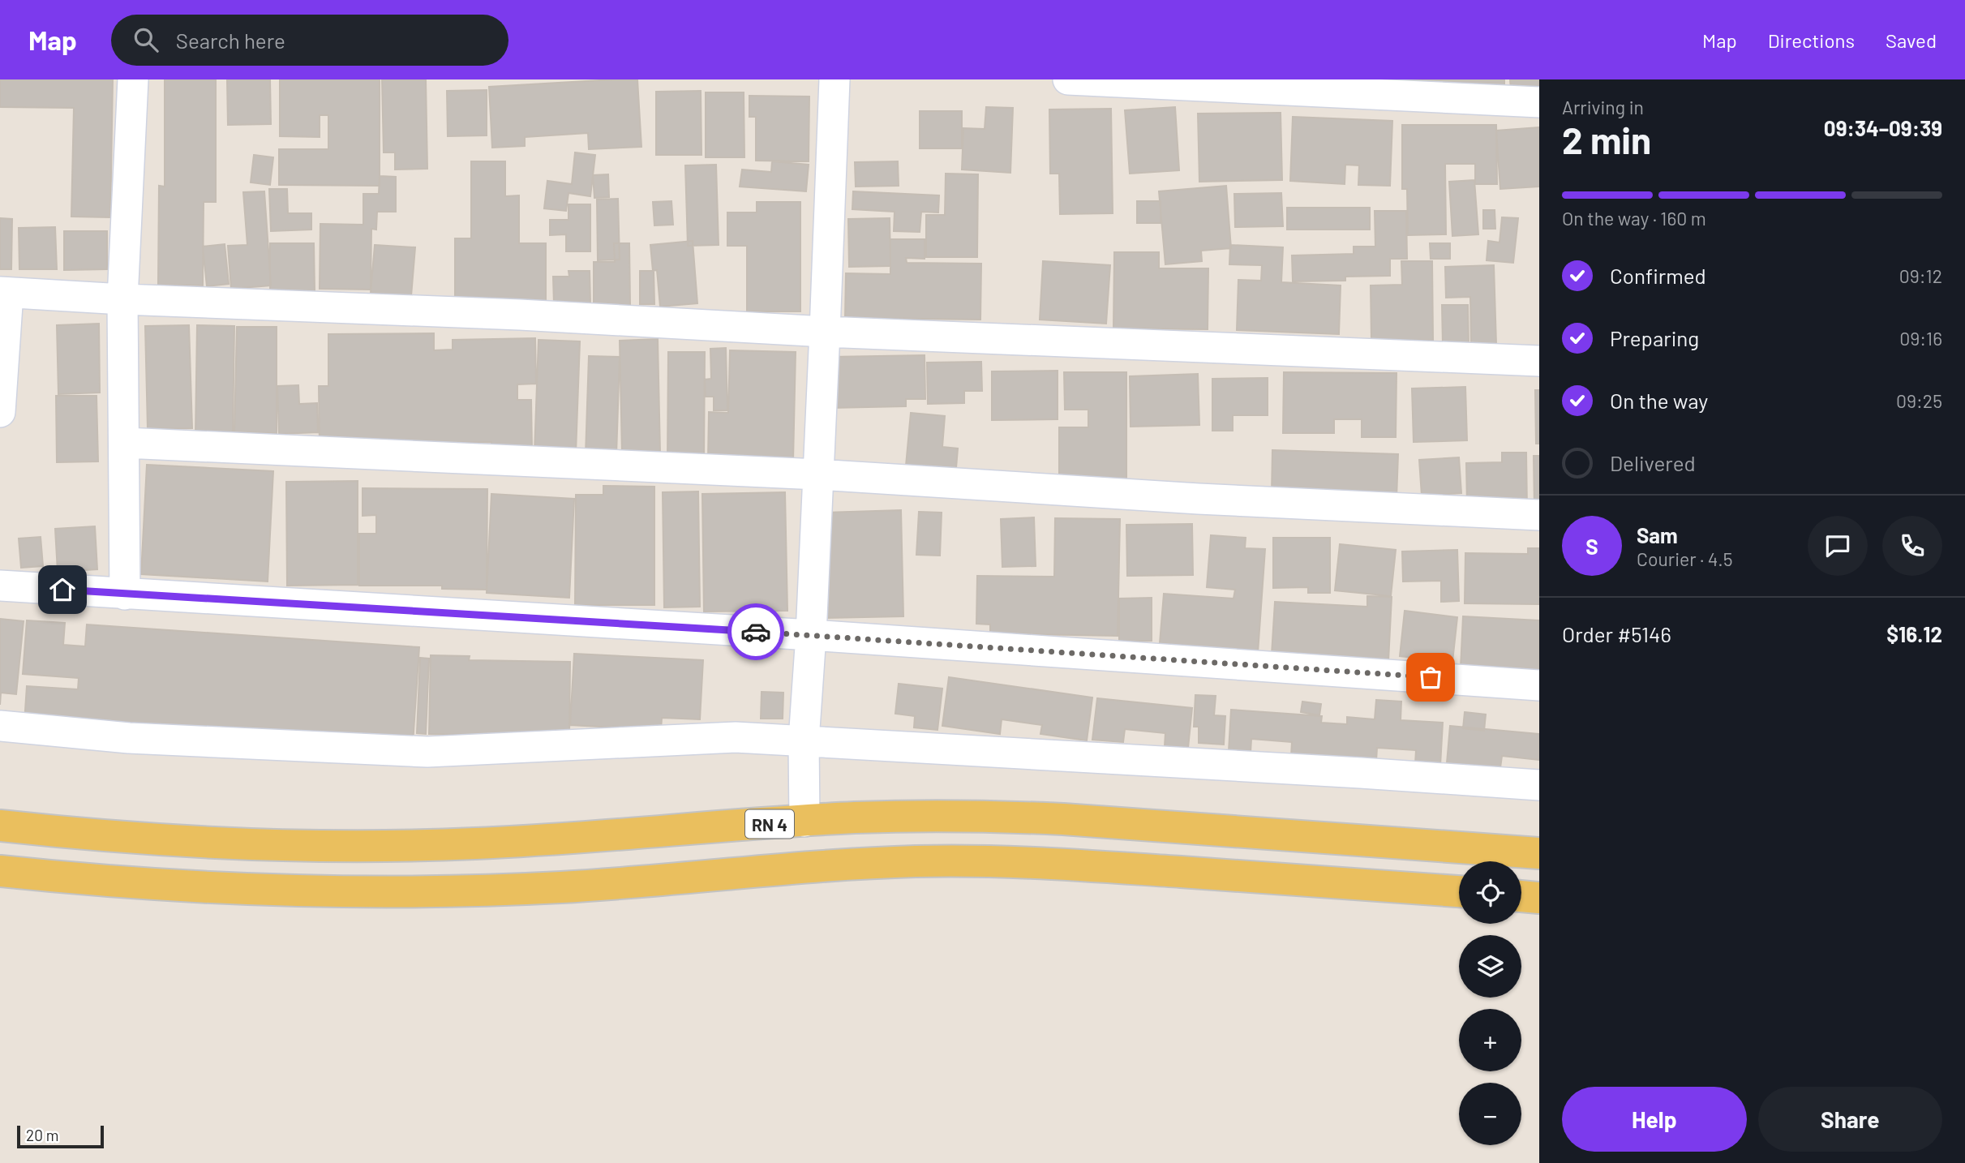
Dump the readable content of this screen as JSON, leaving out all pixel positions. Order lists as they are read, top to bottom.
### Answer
{
  "streets": {
    "main road": ["RN 4"]
  },
  "scale_bar": "20 m",
  "page": {
    "header": "Map",
    "search": "Search here",
    "nav": ["Map", "Directions", "Saved"],
    "heading": ["2 min", "Arriving in", "09:34–09:39"],
    "panel": [
      "Sam",
      "Courier · 4.5",
      "Order #5146",
      "$16.12"
    ],
    "bar": "On the way · 160 m",
    "list": [
      ["Confirmed", "09:12"],
      ["Preparing", "09:16"],
      ["On the way", "09:25"],
      "Delivered"
    ],
    "round": "S",
    "map_buttons": ["+", "−"],
    "buttons": ["Help", "Share"],
    "scale": "20 m"
  }
}
